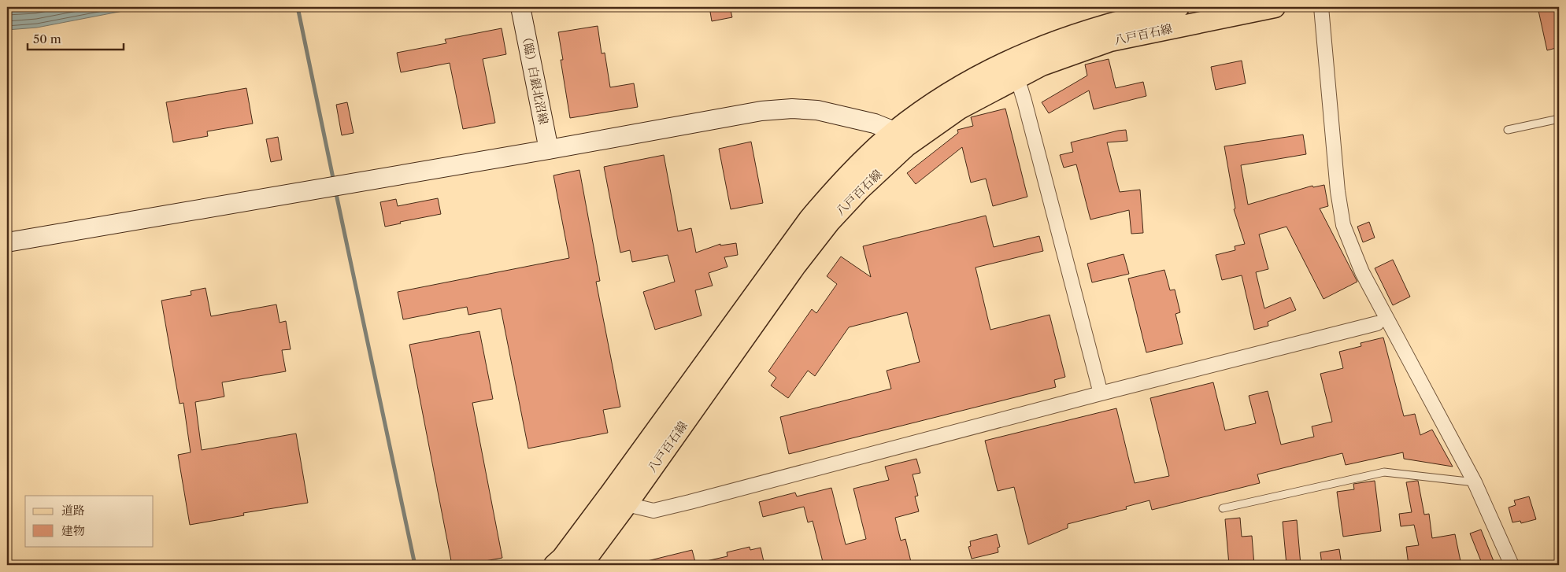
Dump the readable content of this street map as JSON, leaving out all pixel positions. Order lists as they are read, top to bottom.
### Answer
{
  "streets": {
    "main road": ["八戸百石線"],
    "street": ["（臨）白銀北沼線"]
  },
  "legend": ["道路", "建物"],
  "scale_bar": "50 m"
}
